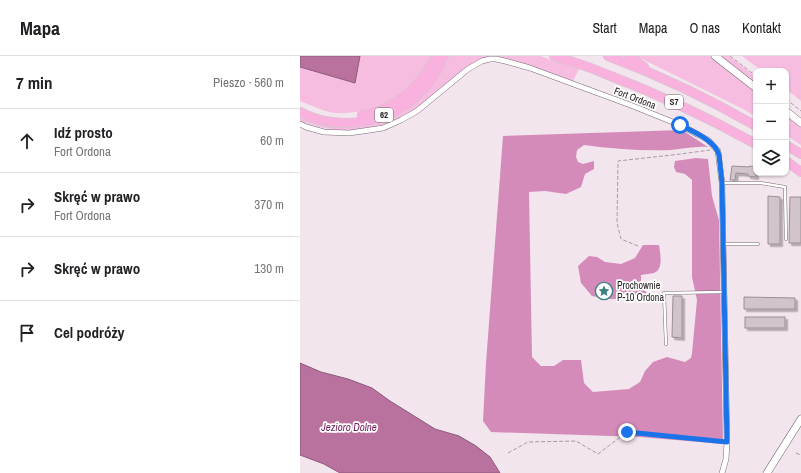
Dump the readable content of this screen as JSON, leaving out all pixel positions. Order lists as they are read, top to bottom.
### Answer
{
  "streets": {
    "highway": ["S7", "62"],
    "street": ["Fort Ordona"]
  },
  "water": ["Jezioro Dolne"],
  "places": {
    "place": ["Prochownie P-10 Ordona"]
  },
  "page": {
    "header": "Mapa",
    "nav": [
      "Start",
      "Mapa",
      "O nas",
      "Kontakt"
    ],
    "heading": ["7 min", "Pieszo · 560 m"],
    "map_buttons": ["+", "−"],
    "list": [
      ["Idź prosto", "Fort Ordona", "60 m"],
      ["Skręć w prawo", "Fort Ordona", "370 m"],
      ["Skręć w prawo", "130 m"],
      "Cel podróży"
    ]
  }
}
